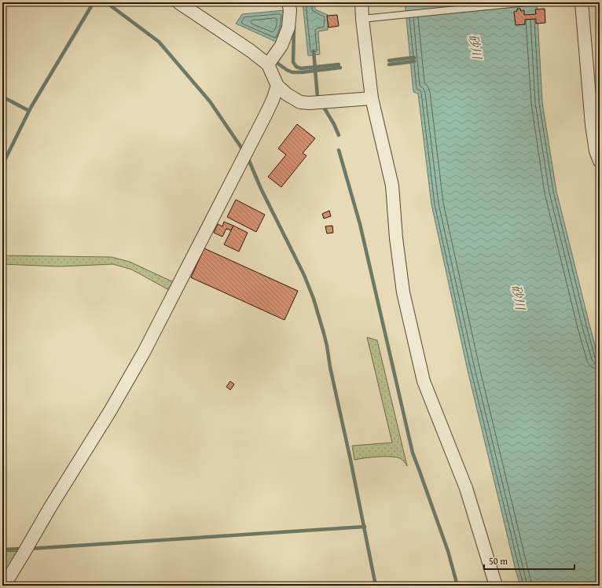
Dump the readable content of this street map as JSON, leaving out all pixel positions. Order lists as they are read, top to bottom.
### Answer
{
  "water": ["砂川"],
  "scale_bar": "50 m"
}
